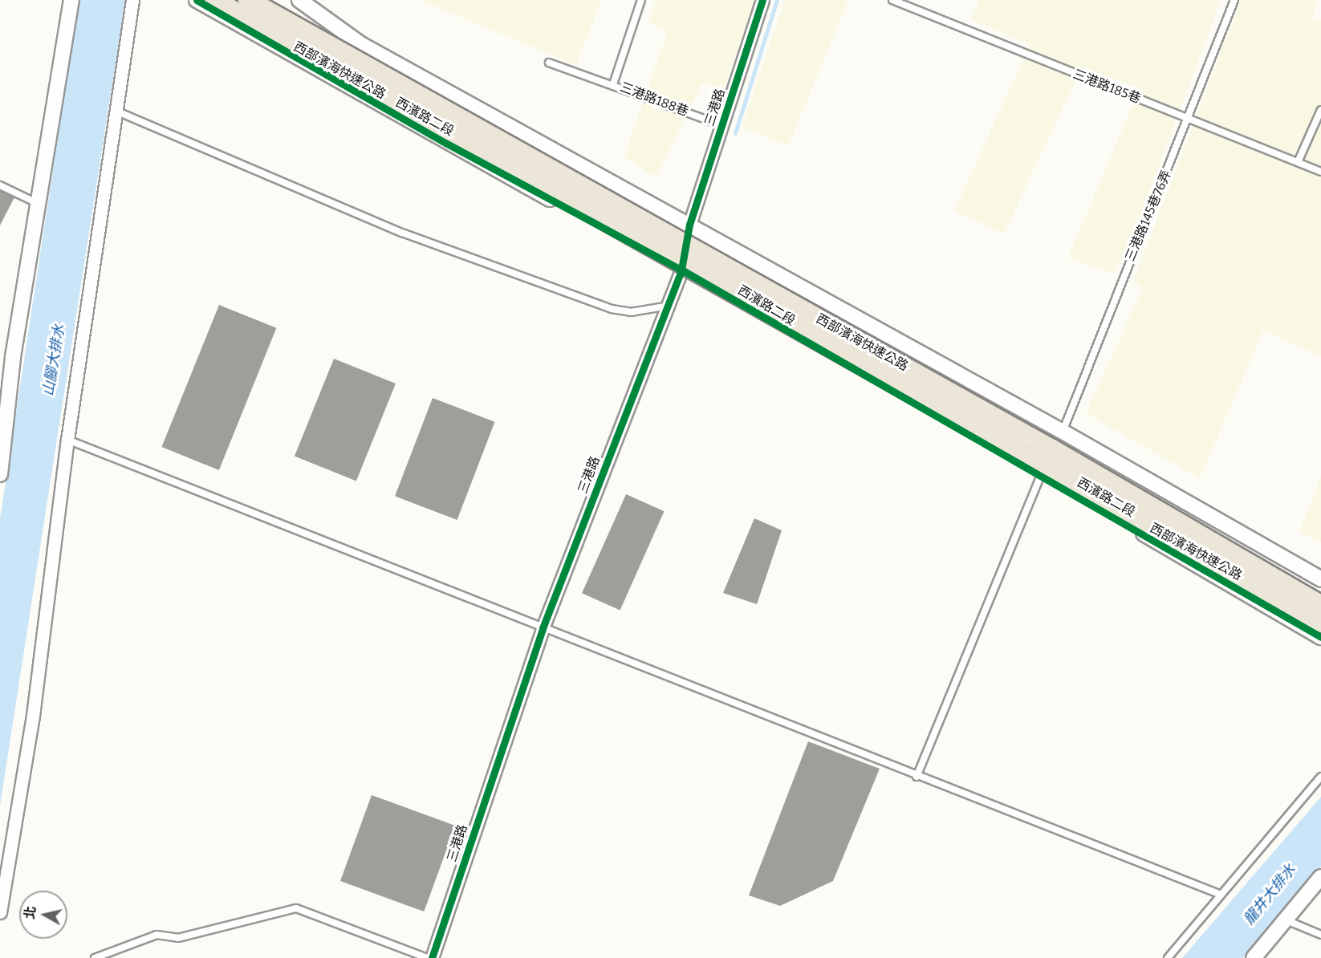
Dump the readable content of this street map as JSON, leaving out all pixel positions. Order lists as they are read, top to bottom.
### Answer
{
  "streets": {
    "highway": ["西部濱海快速公路"],
    "street": ["三港路", "西濱路二段"],
    "lane": ["三港路185巷", "三港路188巷", "三港路145巷76弄"]
  },
  "crossings": [
    ["三港路185巷", "三港路145巷76弄"],
    ["三港路188巷", "三港路"],
    ["三港路", "西濱路二段"]
  ],
  "water": ["山腳大排水", "龍井大排水"],
  "north": "left"
}
